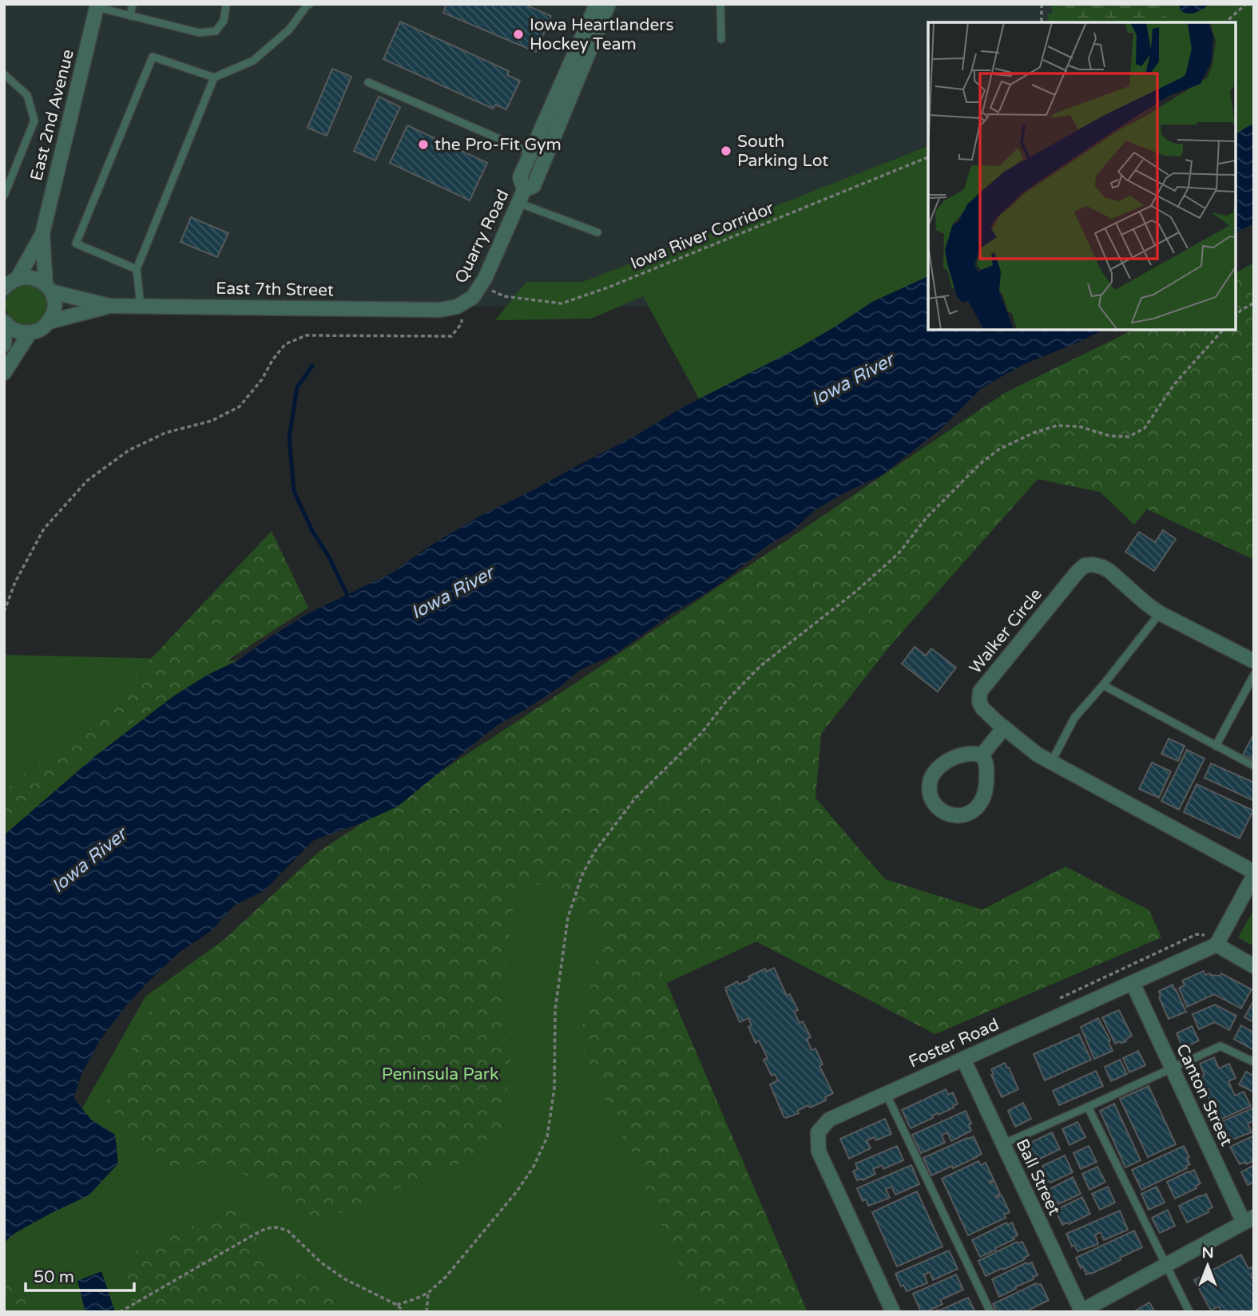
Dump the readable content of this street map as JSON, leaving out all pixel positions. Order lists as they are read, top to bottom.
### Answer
{
  "streets": {
    "street": [
      "East 2nd Avenue",
      "Quarry Road",
      "East 7th Street",
      "Walker Circle",
      "Foster Road",
      "Canton Street",
      "Ball Street"
    ],
    "path": ["Iowa River Corridor"]
  },
  "crossings": [
    ["East 2nd Avenue", "East 7th Street"],
    ["Iowa River Corridor", "Quarry Road"],
    ["Quarry Road", "East 7th Street"],
    ["Foster Road", "Canton Street"],
    ["Foster Road", "Ball Street"]
  ],
  "water": ["Iowa River"],
  "parks": ["Peninsula Park"],
  "places": ["Iowa Heartlanders Hockey Team", "the Pro-Fit Gym", "South Parking Lot"],
  "scale_bar": "50 m",
  "north": "top"
}
